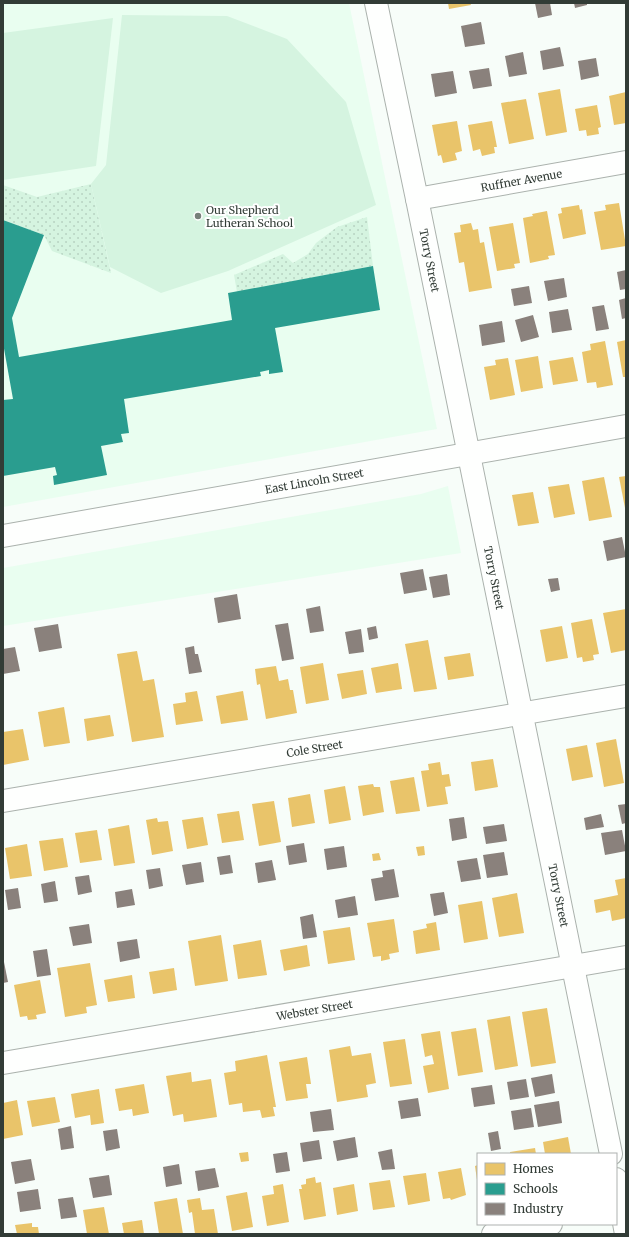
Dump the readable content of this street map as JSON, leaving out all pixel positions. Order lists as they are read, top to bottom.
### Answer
{
  "streets": {
    "street": [
      "Ruffner Avenue",
      "Torry Street",
      "East Lincoln Street",
      "Cole Street",
      "Webster Street"
    ]
  },
  "crossings": [
    ["Ruffner Avenue", "Torry Street"],
    ["Torry Street", "East Lincoln Street"],
    ["Torry Street", "Cole Street"],
    ["Torry Street", "Webster Street"]
  ],
  "places": ["Our Shepherd Lutheran School"],
  "legend": ["Homes", "Schools", "Industry"]
}
